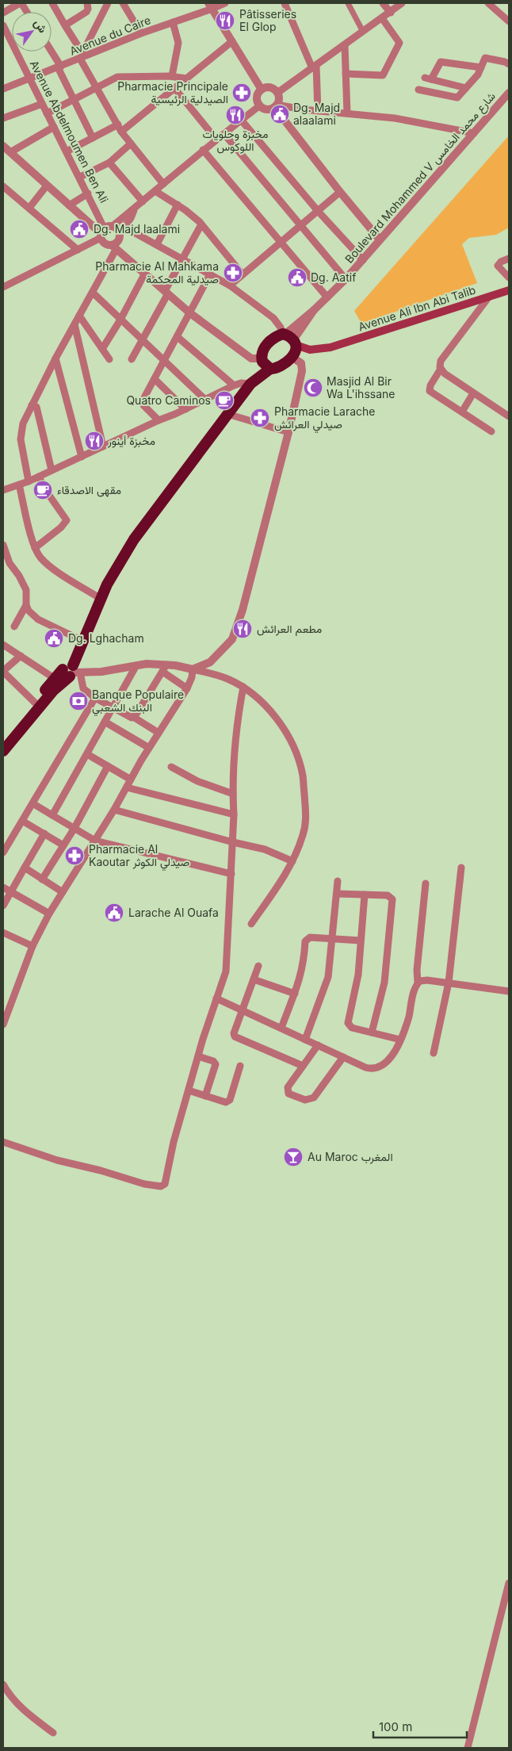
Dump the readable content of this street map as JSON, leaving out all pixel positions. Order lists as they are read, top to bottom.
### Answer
{
  "streets": {
    "main road": ["Avenue Ali Ibn Abi Talib"],
    "street": ["Avenue du Caire", "Avenue Abdelmoumen Ben Ali", "Boulevard Mohammed V شارع محمد الخامس"]
  },
  "crossings": [
    ["Avenue du Caire", "Avenue Abdelmoumen Ben Ali"],
    ["Boulevard Mohammed V شارع محمد الخامس", "Avenue Ali Ibn Abi Talib"]
  ],
  "places": {
    "restaurant": [
      "Pâtisseries El Glop",
      "مخبزة وحلويات اللوكوس",
      "مخبزة أينور",
      "مطعم العرائش"
    ],
    "pharmacy": [
      "Pharmacie Principale الصيدلية الرئيسية",
      "Pharmacie Al Mahkama صيدلية المحكمة",
      "Pharmacie Larache صيدلي العرائش",
      "Pharmacie Al Kaoutar صيدلي الكوثر"
    ],
    "public building": [
      "Dg. Majd alaalami",
      "Dg. Majd laalami",
      "Dg. Aatif",
      "Dg. Lghacham",
      "Larache Al Ouafa"
    ],
    "mosque": ["Masjid Al Bir Wa L'ihssane"],
    "cafe": ["Quatro Caminos", "مقهى الاصدقاء"],
    "bank": ["Banque Populaire البنك الشعبي"],
    "bar": ["Au Maroc المغرب"]
  },
  "scale_bar": "100 m",
  "north": "top right"
}
